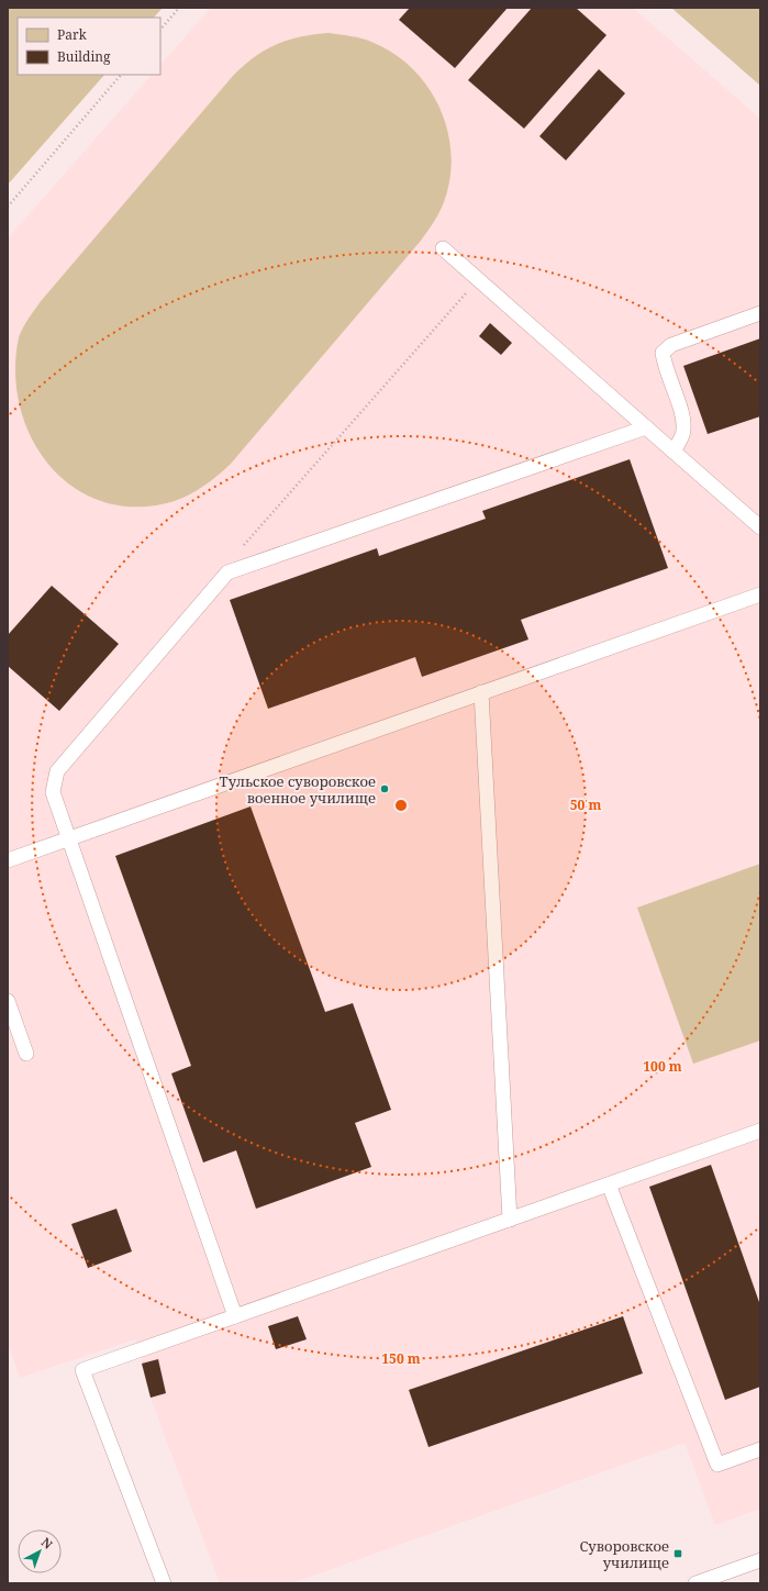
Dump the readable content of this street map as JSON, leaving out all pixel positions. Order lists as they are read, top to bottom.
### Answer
{
  "places": {
    "other": ["Тульское суворовское военное училище"],
    "transit": ["Суворовское училище"]
  },
  "legend": ["Park", "Building"],
  "north": "top right",
  "rings": ["50 m", "100 m", "150 m"]
}
